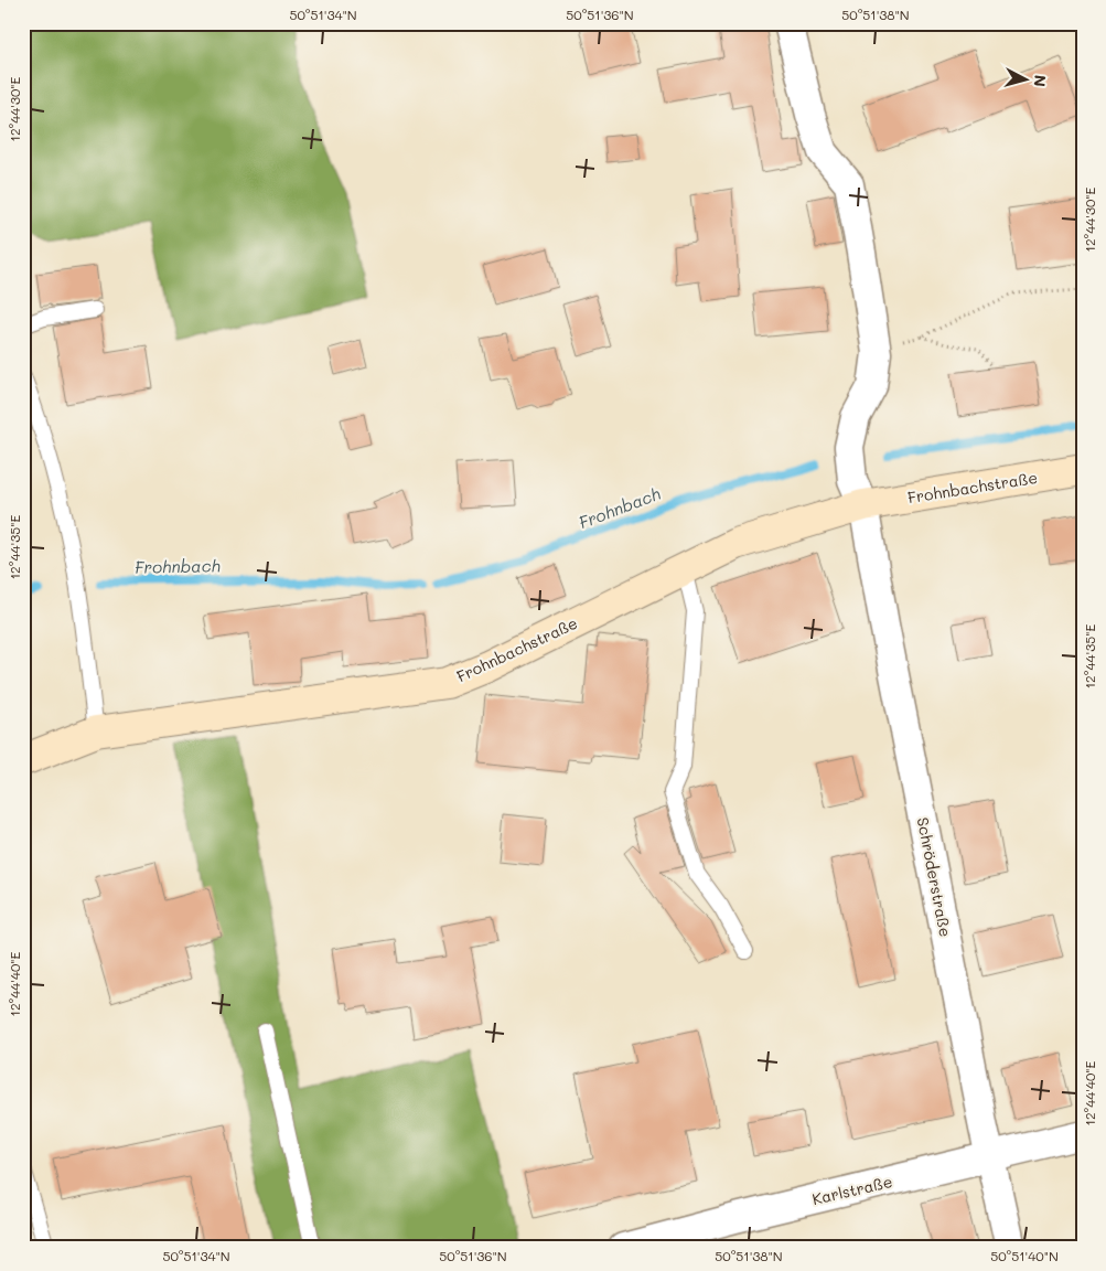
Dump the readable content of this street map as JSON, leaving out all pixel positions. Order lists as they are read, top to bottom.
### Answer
{
  "streets": {
    "street": ["Frohnbachstraße", "Schröderstraße", "Karlstraße"]
  },
  "crossings": [
    ["Frohnbachstraße", "Schröderstraße"],
    ["Schröderstraße", "Karlstraße"]
  ],
  "water": ["Frohnbach"],
  "north": "right",
  "coordinates": [
    "50°51'34\"N",
    "50°51'36\"N",
    "50°51'38\"N",
    "12°44'30\"E",
    "12°44'35\"E",
    "12°44'40\"E",
    "50°51'40\"N"
  ]
}
